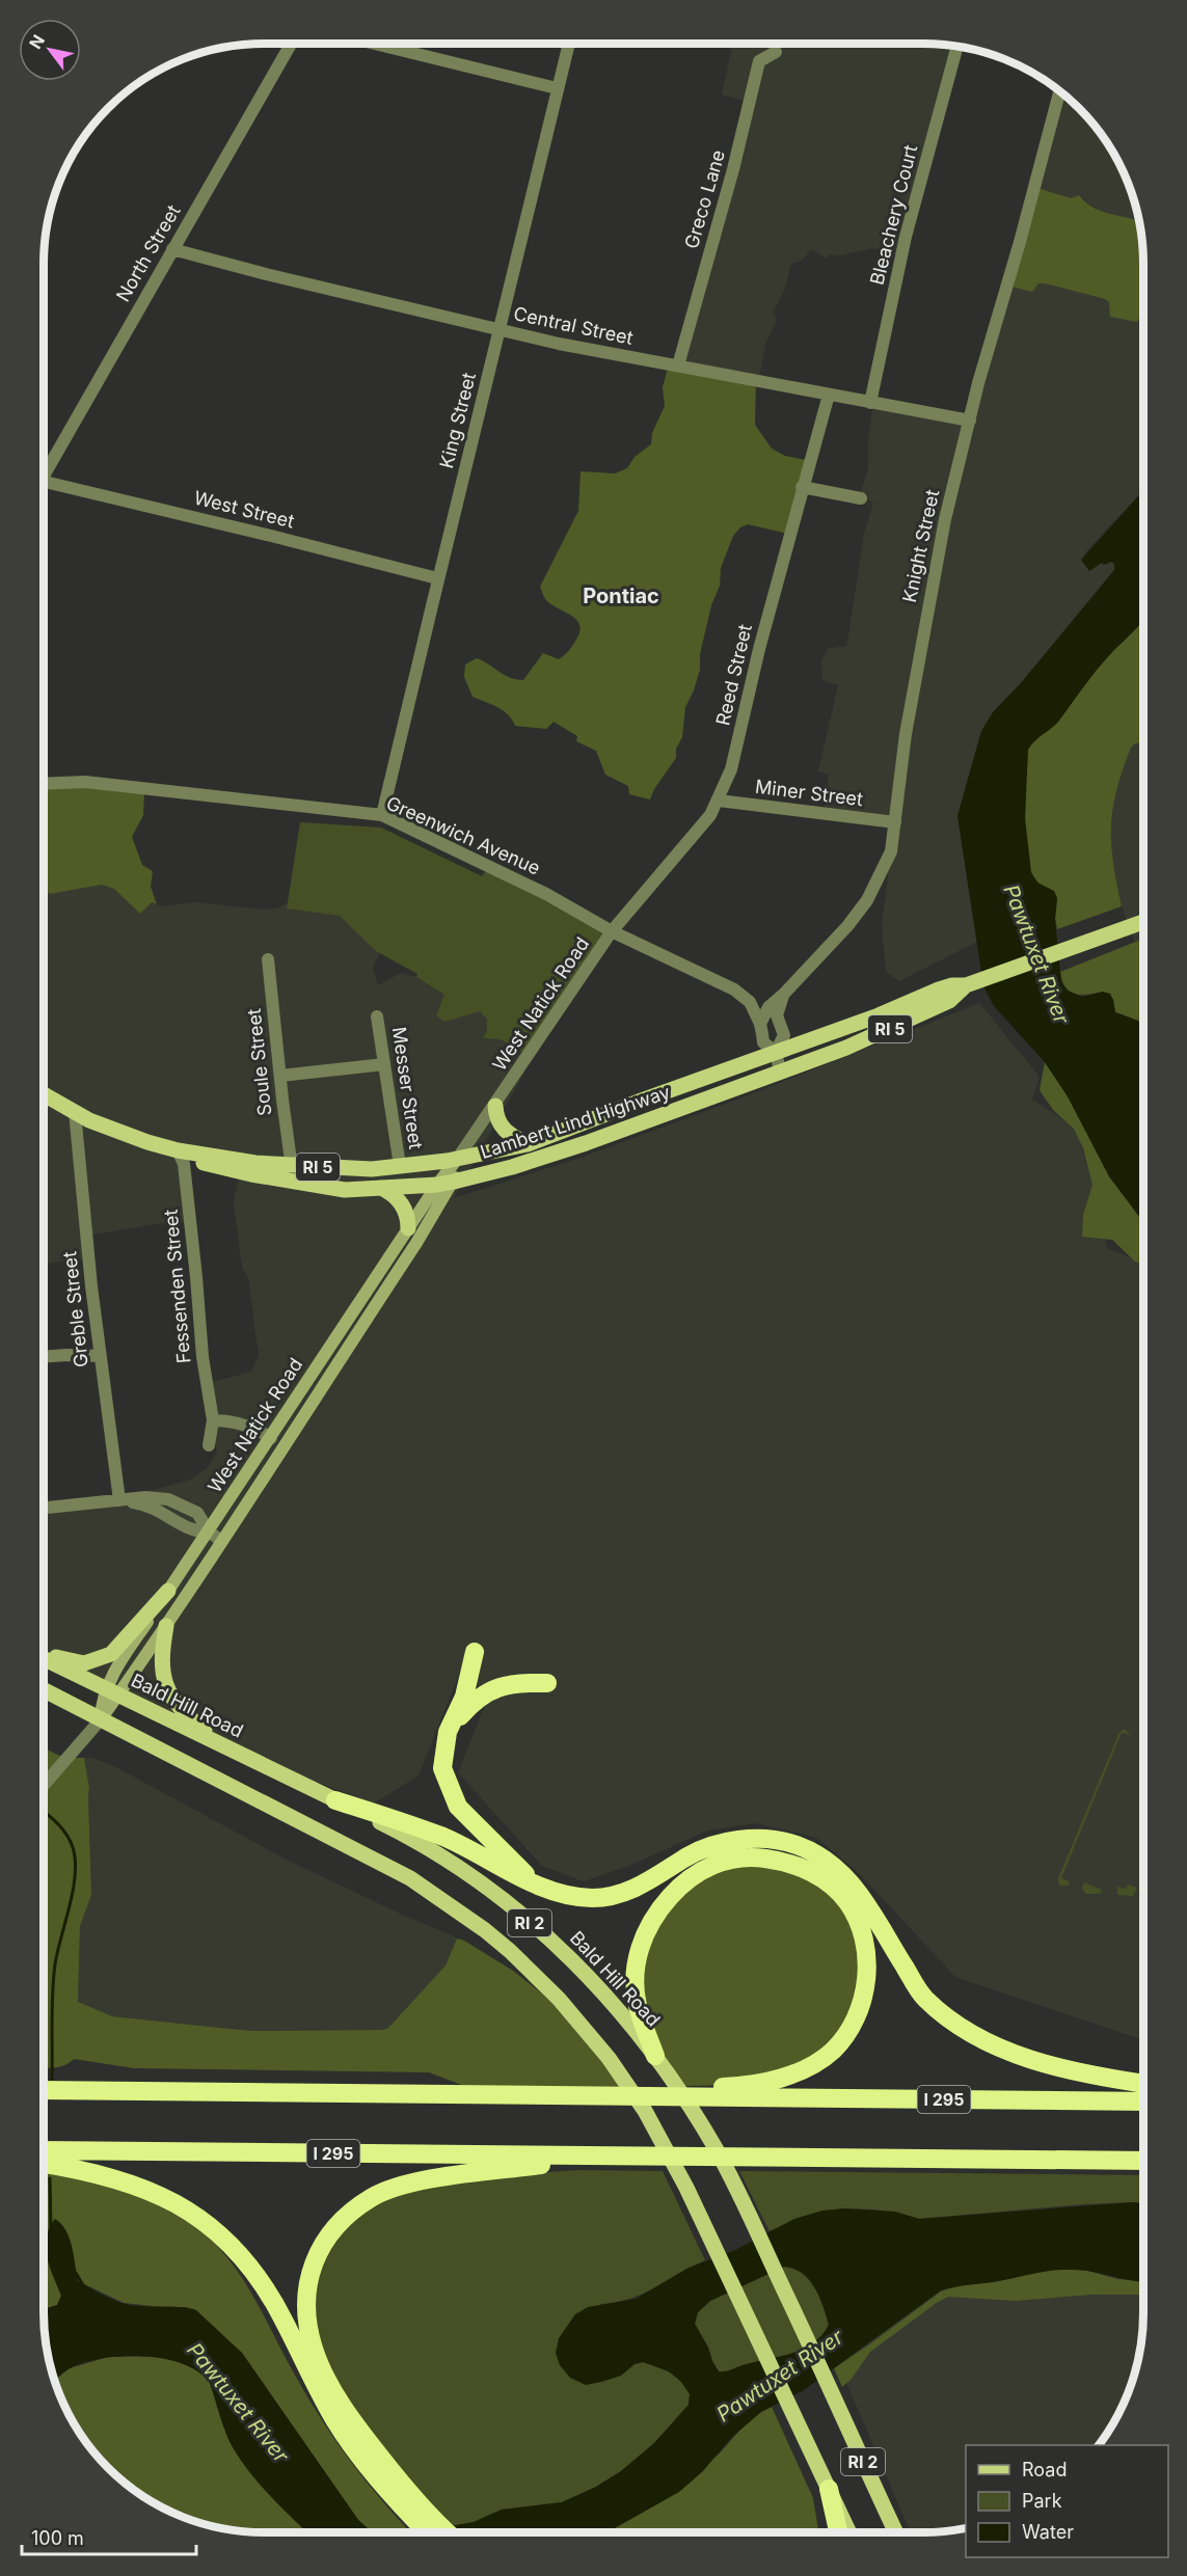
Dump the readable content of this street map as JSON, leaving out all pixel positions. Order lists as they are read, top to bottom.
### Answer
{
  "streets": {
    "highway": ["I 295"],
    "main road": [
      "West Natick Road",
      "RI 5",
      "Lambert Lind Highway",
      "Bald Hill Road",
      "RI 2"
    ],
    "street": [
      "Greco Lane",
      "Bleachery Court",
      "North Street",
      "Central Street",
      "King Street",
      "West Street",
      "Knight Street",
      "Reed Street",
      "Miner Street",
      "Greenwich Avenue",
      "Soule Street",
      "Messer Street",
      "Fessenden Street",
      "Greble Street"
    ]
  },
  "crossings": [
    ["Greco Lane", "Central Street"],
    ["Bleachery Court", "Central Street"],
    ["North Street", "Central Street"],
    ["Central Street", "King Street"],
    ["Central Street", "Knight Street"],
    ["Central Street", "Reed Street"],
    ["King Street", "West Street"],
    ["King Street", "Greenwich Avenue"],
    ["Knight Street", "Miner Street"],
    ["Knight Street", "Greenwich Avenue"],
    ["Reed Street", "Miner Street"],
    ["Reed Street", "Greenwich Avenue"],
    ["Reed Street", "West Natick Road"],
    ["Greenwich Avenue", "West Natick Road"],
    ["West Natick Road", "Lambert Lind Highway"],
    ["West Natick Road", "Bald Hill Road"],
    ["West Natick Road", "RI 2"],
    ["Messer Street", "Lambert Lind Highway"],
    ["Lambert Lind Highway", "Fessenden Street"],
    ["Lambert Lind Highway", "Greble Street"]
  ],
  "districts": ["Pontiac"],
  "water": ["Pawtuxet River"],
  "legend": ["Road", "Park", "Water"],
  "scale_bar": "100 m",
  "north": "top left"
}
